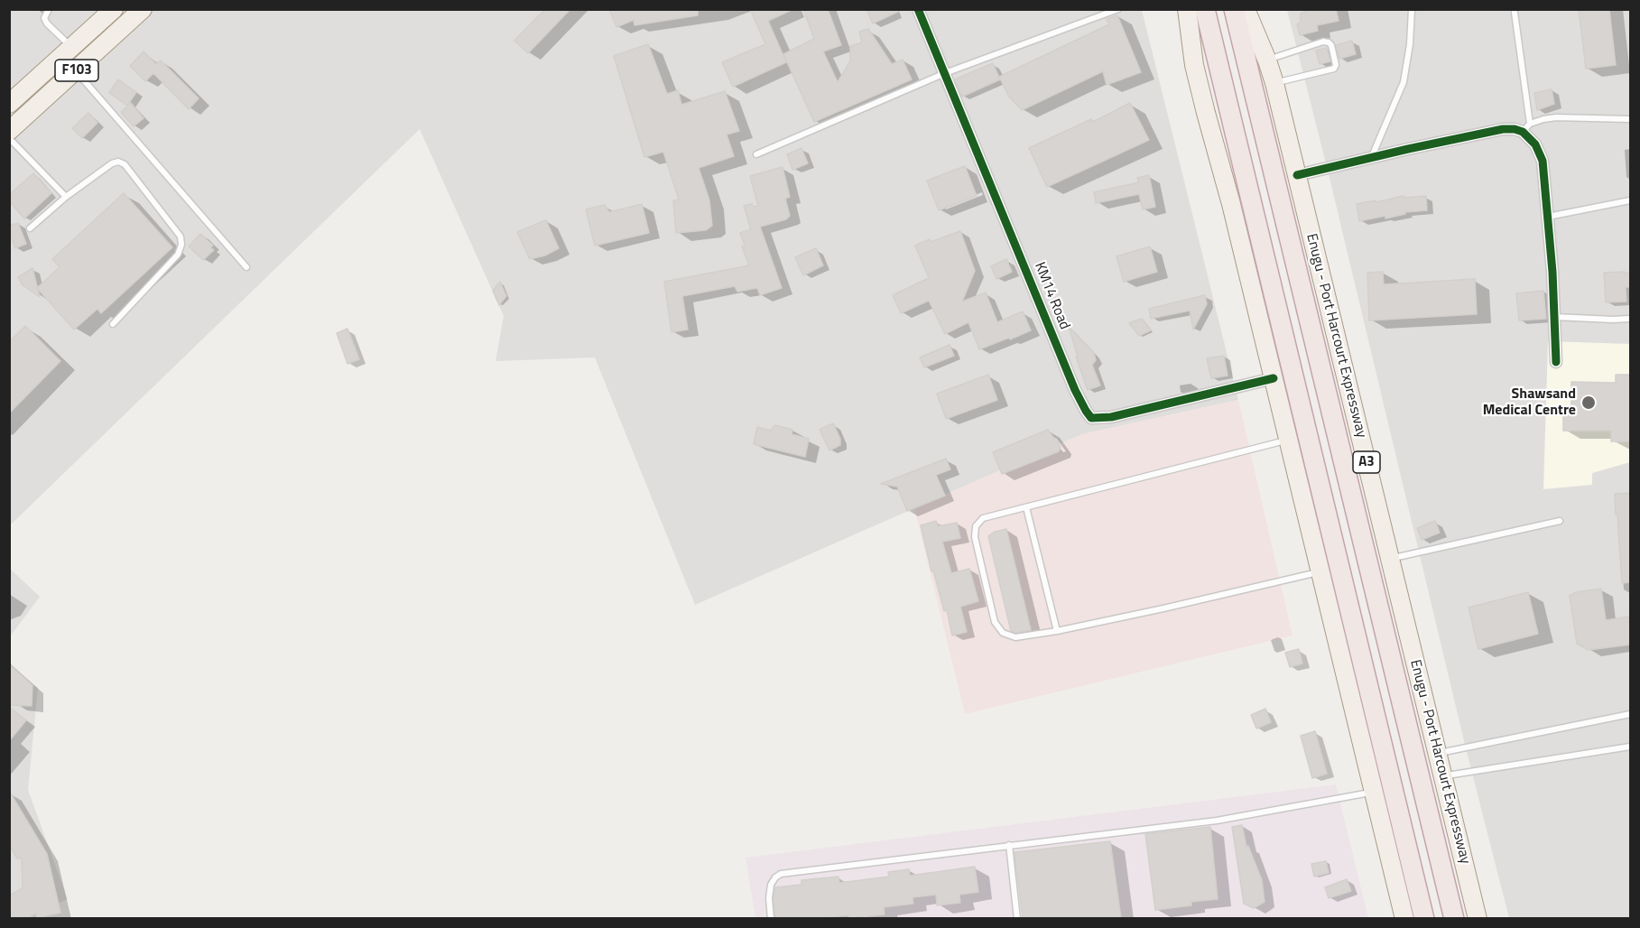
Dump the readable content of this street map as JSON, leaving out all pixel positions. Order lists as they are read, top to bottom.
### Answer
{
  "streets": {
    "highway": ["Enugu - Port Harcourt Expressway", "A3"],
    "main road": ["F103"],
    "street": ["KM14 Road"]
  },
  "places": ["Shawsand Medical Centre"]
}
